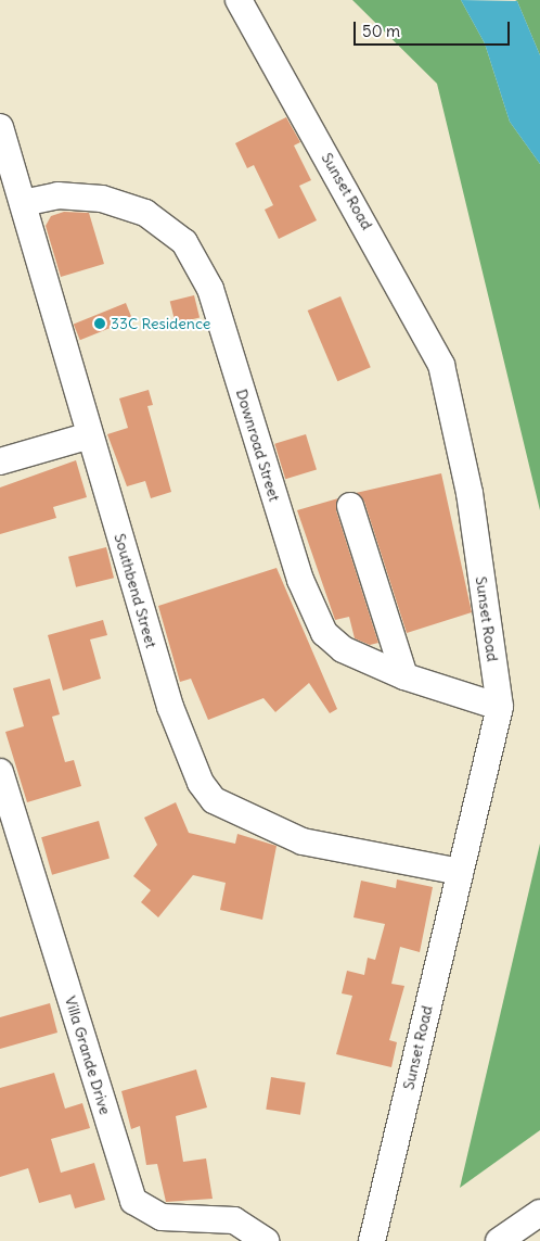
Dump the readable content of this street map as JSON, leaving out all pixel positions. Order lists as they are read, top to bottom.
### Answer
{
  "streets": {
    "street": [
      "Sunset Road",
      "Downroad Street",
      "Southbend Street",
      "Villa Grande Drive"
    ]
  },
  "crossings": [
    ["Sunset Road", "Downroad Street"],
    ["Sunset Road", "Southbend Street"],
    ["Downroad Street", "Southbend Street"]
  ],
  "places": ["33C Residence"],
  "scale_bar": "50 m"
}
